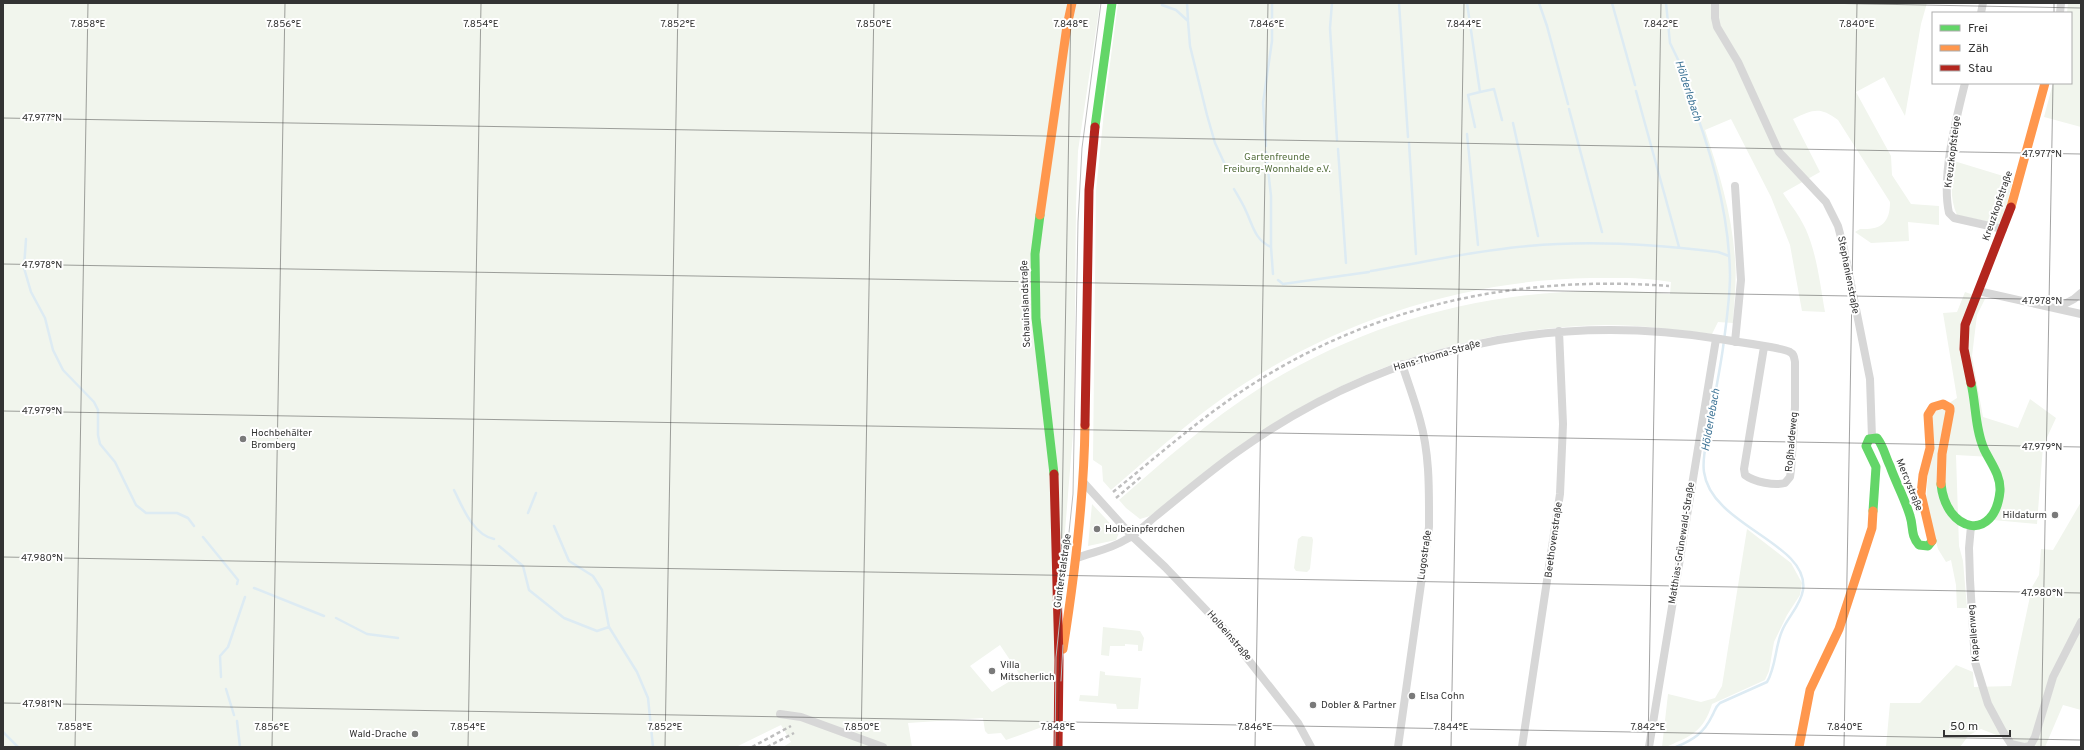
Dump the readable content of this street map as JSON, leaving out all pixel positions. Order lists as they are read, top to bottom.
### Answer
{
  "streets": {
    "main road": [
      "Kreuzkopfstraße",
      "Schauinslandstraße",
      "Mercystraße",
      "Günterstalstraße"
    ],
    "street": [
      "Kreuzkopfsteige",
      "Stephanienstraße",
      "Hans-Thoma-Straße",
      "Roßhaldeweg",
      "Beethovenstraße",
      "Matthias-Grünewald-Straße",
      "Lugostraße",
      "Kapellenweg",
      "Holbeinstraße"
    ]
  },
  "crossings": [
    ["Kreuzkopfsteige", "Kreuzkopfstraße"],
    ["Stephanienstraße", "Mercystraße"],
    ["Schauinslandstraße", "Günterstalstraße"],
    ["Hans-Thoma-Straße", "Roßhaldeweg"],
    ["Hans-Thoma-Straße", "Beethovenstraße"],
    ["Hans-Thoma-Straße", "Matthias-Grünewald-Straße"],
    ["Hans-Thoma-Straße", "Lugostraße"],
    ["Hans-Thoma-Straße", "Holbeinstraße"],
    ["Roßhaldeweg", "Matthias-Grünewald-Straße"],
    ["Mercystraße", "Kapellenweg"],
    ["Günterstalstraße", "Holbeinstraße"]
  ],
  "water": ["Hölderlebach"],
  "parks": ["Gartenfreunde Freiburg-Wonnhalde e.V."],
  "places": [
    "Hochbehälter Bromberg",
    "Hildaturm",
    "Holbeinpferdchen",
    "Villa Mitscherlich",
    "Elsa Cohn",
    "Dobler & Partner",
    "Wald-Drache"
  ],
  "legend": ["Frei", "Zäh", "Stau"],
  "scale_bar": "50 m",
  "coordinates": [
    "7.858°E",
    "7.856°E",
    "7.854°E",
    "7.852°E",
    "7.850°E",
    "7.848°E",
    "7.846°E",
    "7.844°E",
    "7.842°E",
    "7.840°E",
    "47.977°N",
    "47.978°N",
    "47.979°N",
    "47.980°N",
    "47.981°N"
  ]
}
